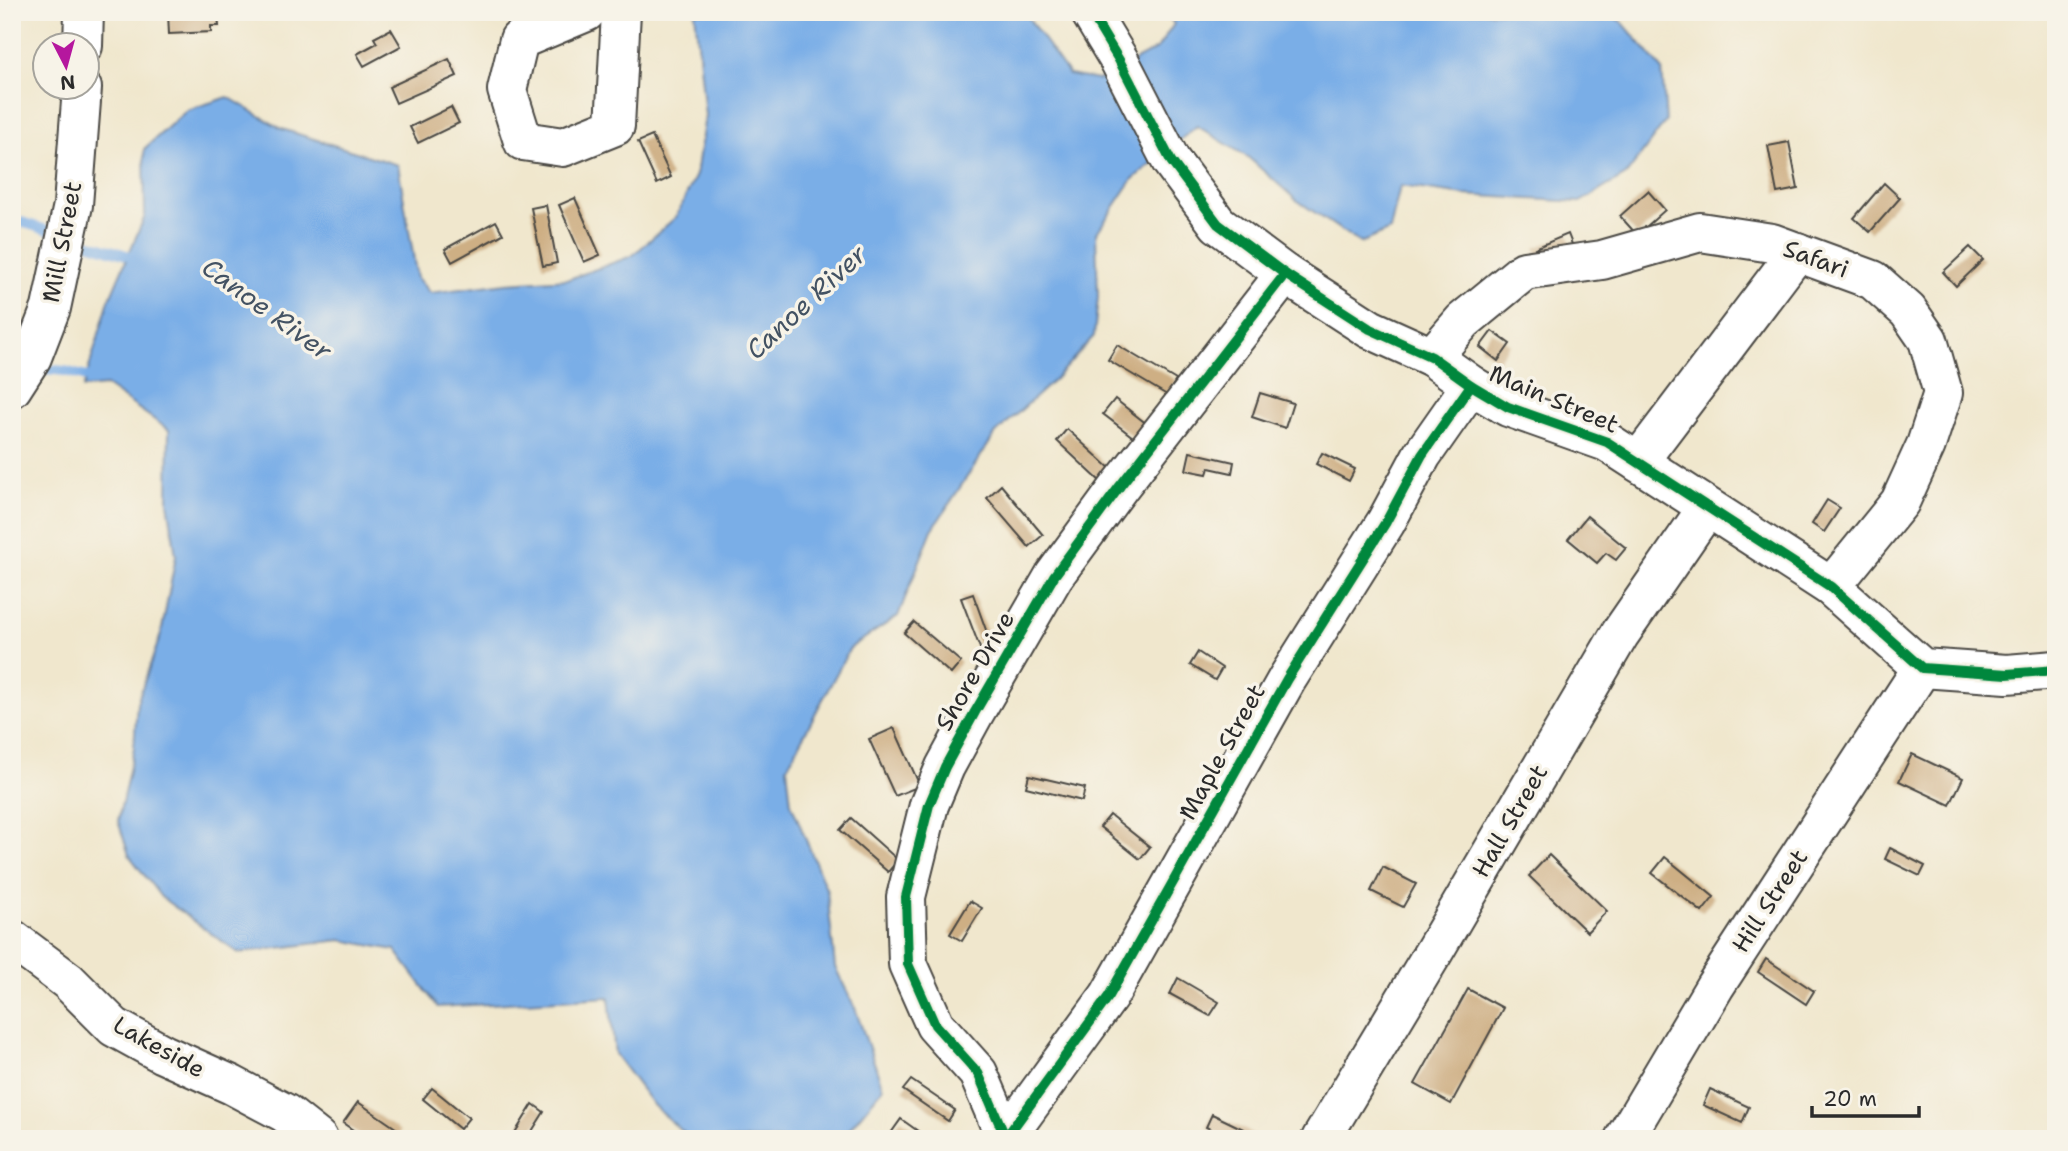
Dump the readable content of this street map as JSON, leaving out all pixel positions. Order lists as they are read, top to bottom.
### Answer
{
  "streets": {
    "street": [
      "Mill Street",
      "Safari",
      "Main Street",
      "Shore Drive",
      "Maple Street",
      "Hall Street",
      "Hill Street",
      "Lakeside"
    ]
  },
  "crossings": [
    ["Safari", "Main Street"],
    ["Main Street", "Shore Drive"],
    ["Main Street", "Maple Street"],
    ["Main Street", "Hall Street"],
    ["Main Street", "Hill Street"],
    ["Shore Drive", "Maple Street"]
  ],
  "water": ["Canoe River"],
  "scale_bar": "20 m",
  "north": "bottom"
}
